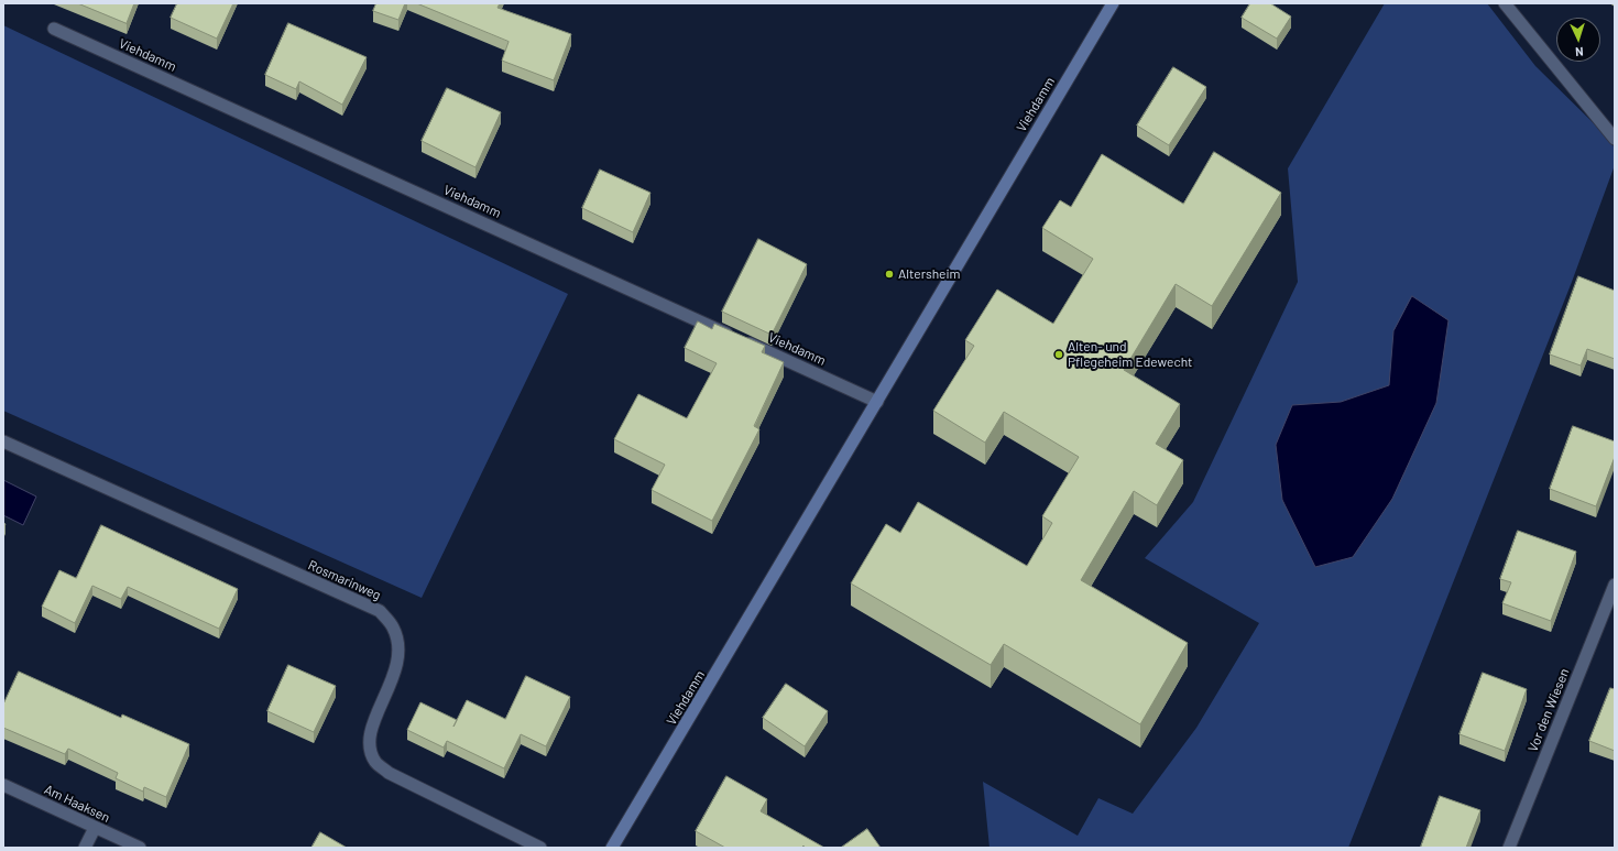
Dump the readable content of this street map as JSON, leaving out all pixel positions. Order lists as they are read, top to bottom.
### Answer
{
  "streets": {
    "main road": ["Viehdamm"],
    "street": ["Rosmarinweg", "Vor den Wiesen", "Am Haaksen"]
  },
  "places": ["Altersheim", "Alten- und Pflegeheim Edewecht"],
  "north": "bottom"
}
